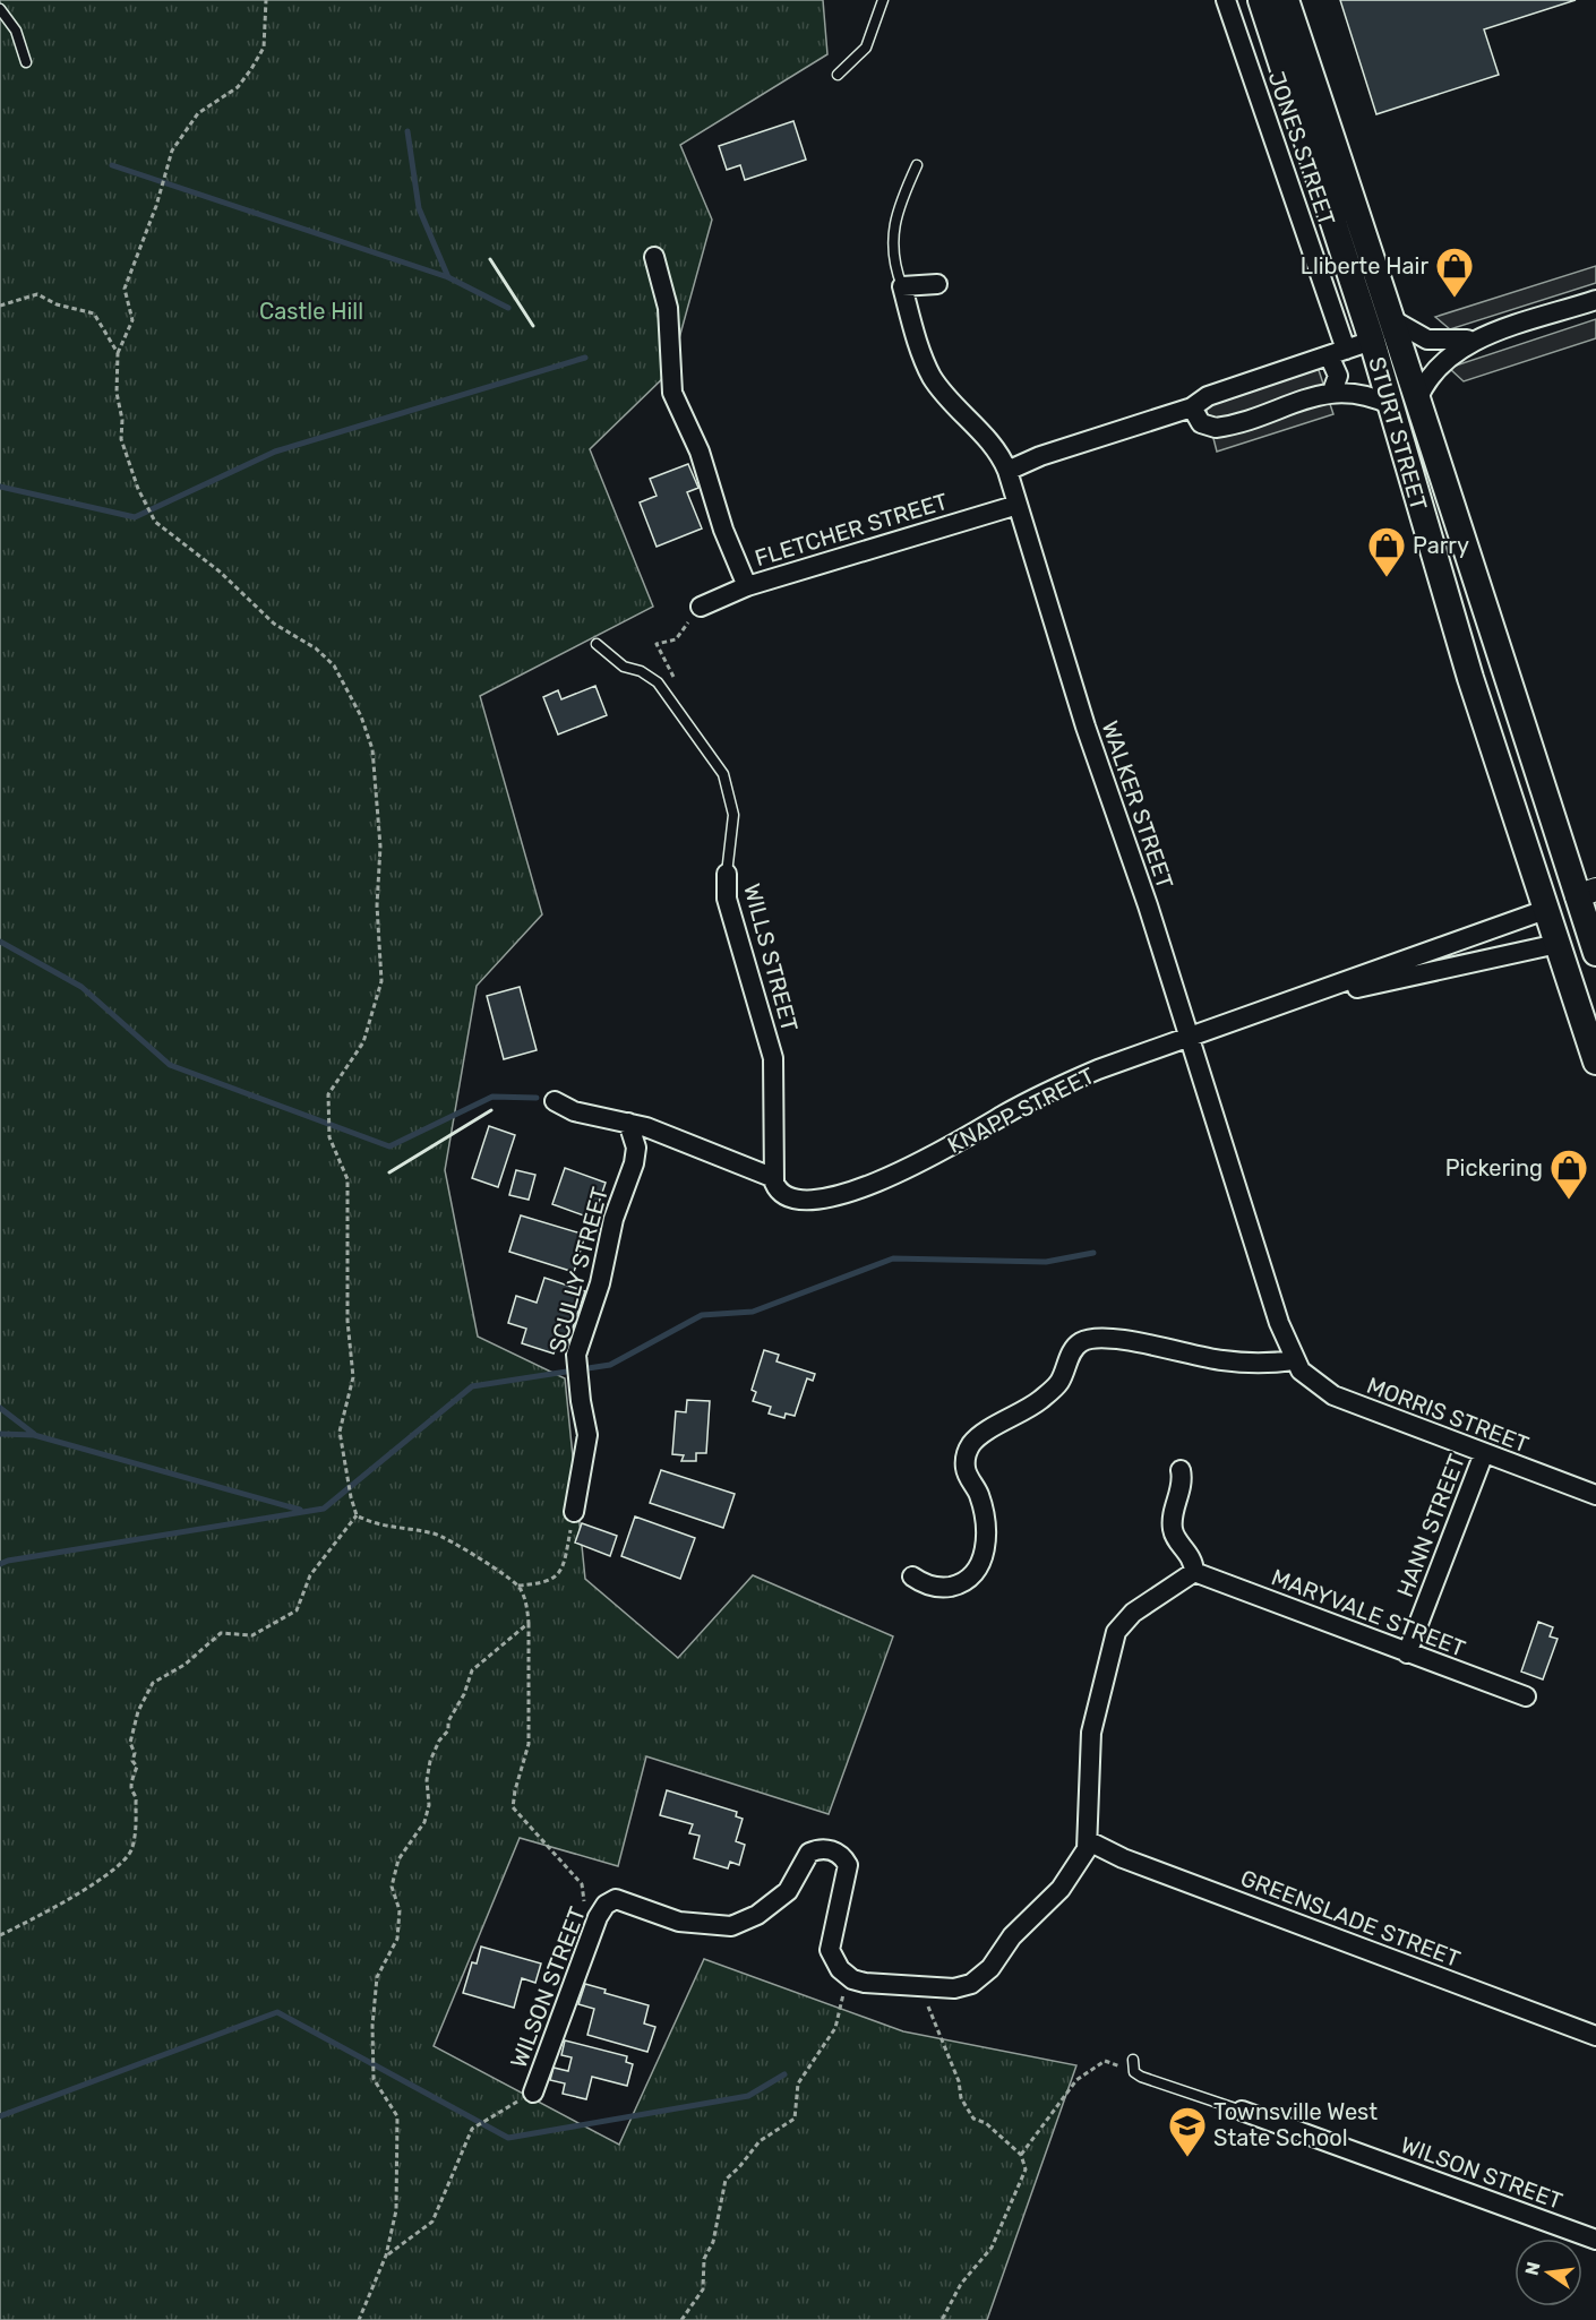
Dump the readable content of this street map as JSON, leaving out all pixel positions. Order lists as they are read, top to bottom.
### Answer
{
  "streets": {
    "main road": ["STURT STREET"],
    "street": [
      "JONES STREET",
      "FLETCHER STREET",
      "WALKER STREET",
      "WILLS STREET",
      "KNAPP STREET",
      "SCULLY STREET",
      "MORRIS STREET",
      "HANN STREET",
      "MARYVALE STREET",
      "GREENSLADE STREET",
      "WILSON STREET"
    ]
  },
  "crossings": [
    ["STURT STREET", "KNAPP STREET"],
    ["FLETCHER STREET", "WALKER STREET"],
    ["WALKER STREET", "KNAPP STREET"],
    ["WALKER STREET", "MORRIS STREET"],
    ["WILLS STREET", "KNAPP STREET"],
    ["MORRIS STREET", "HANN STREET"],
    ["HANN STREET", "MARYVALE STREET"]
  ],
  "parks": ["Castle Hill"],
  "places": {
    "shop": ["Lliberte Hair", "Parry", "Pickering"],
    "school or university": ["Townsville West State School"]
  },
  "north": "left"
}
